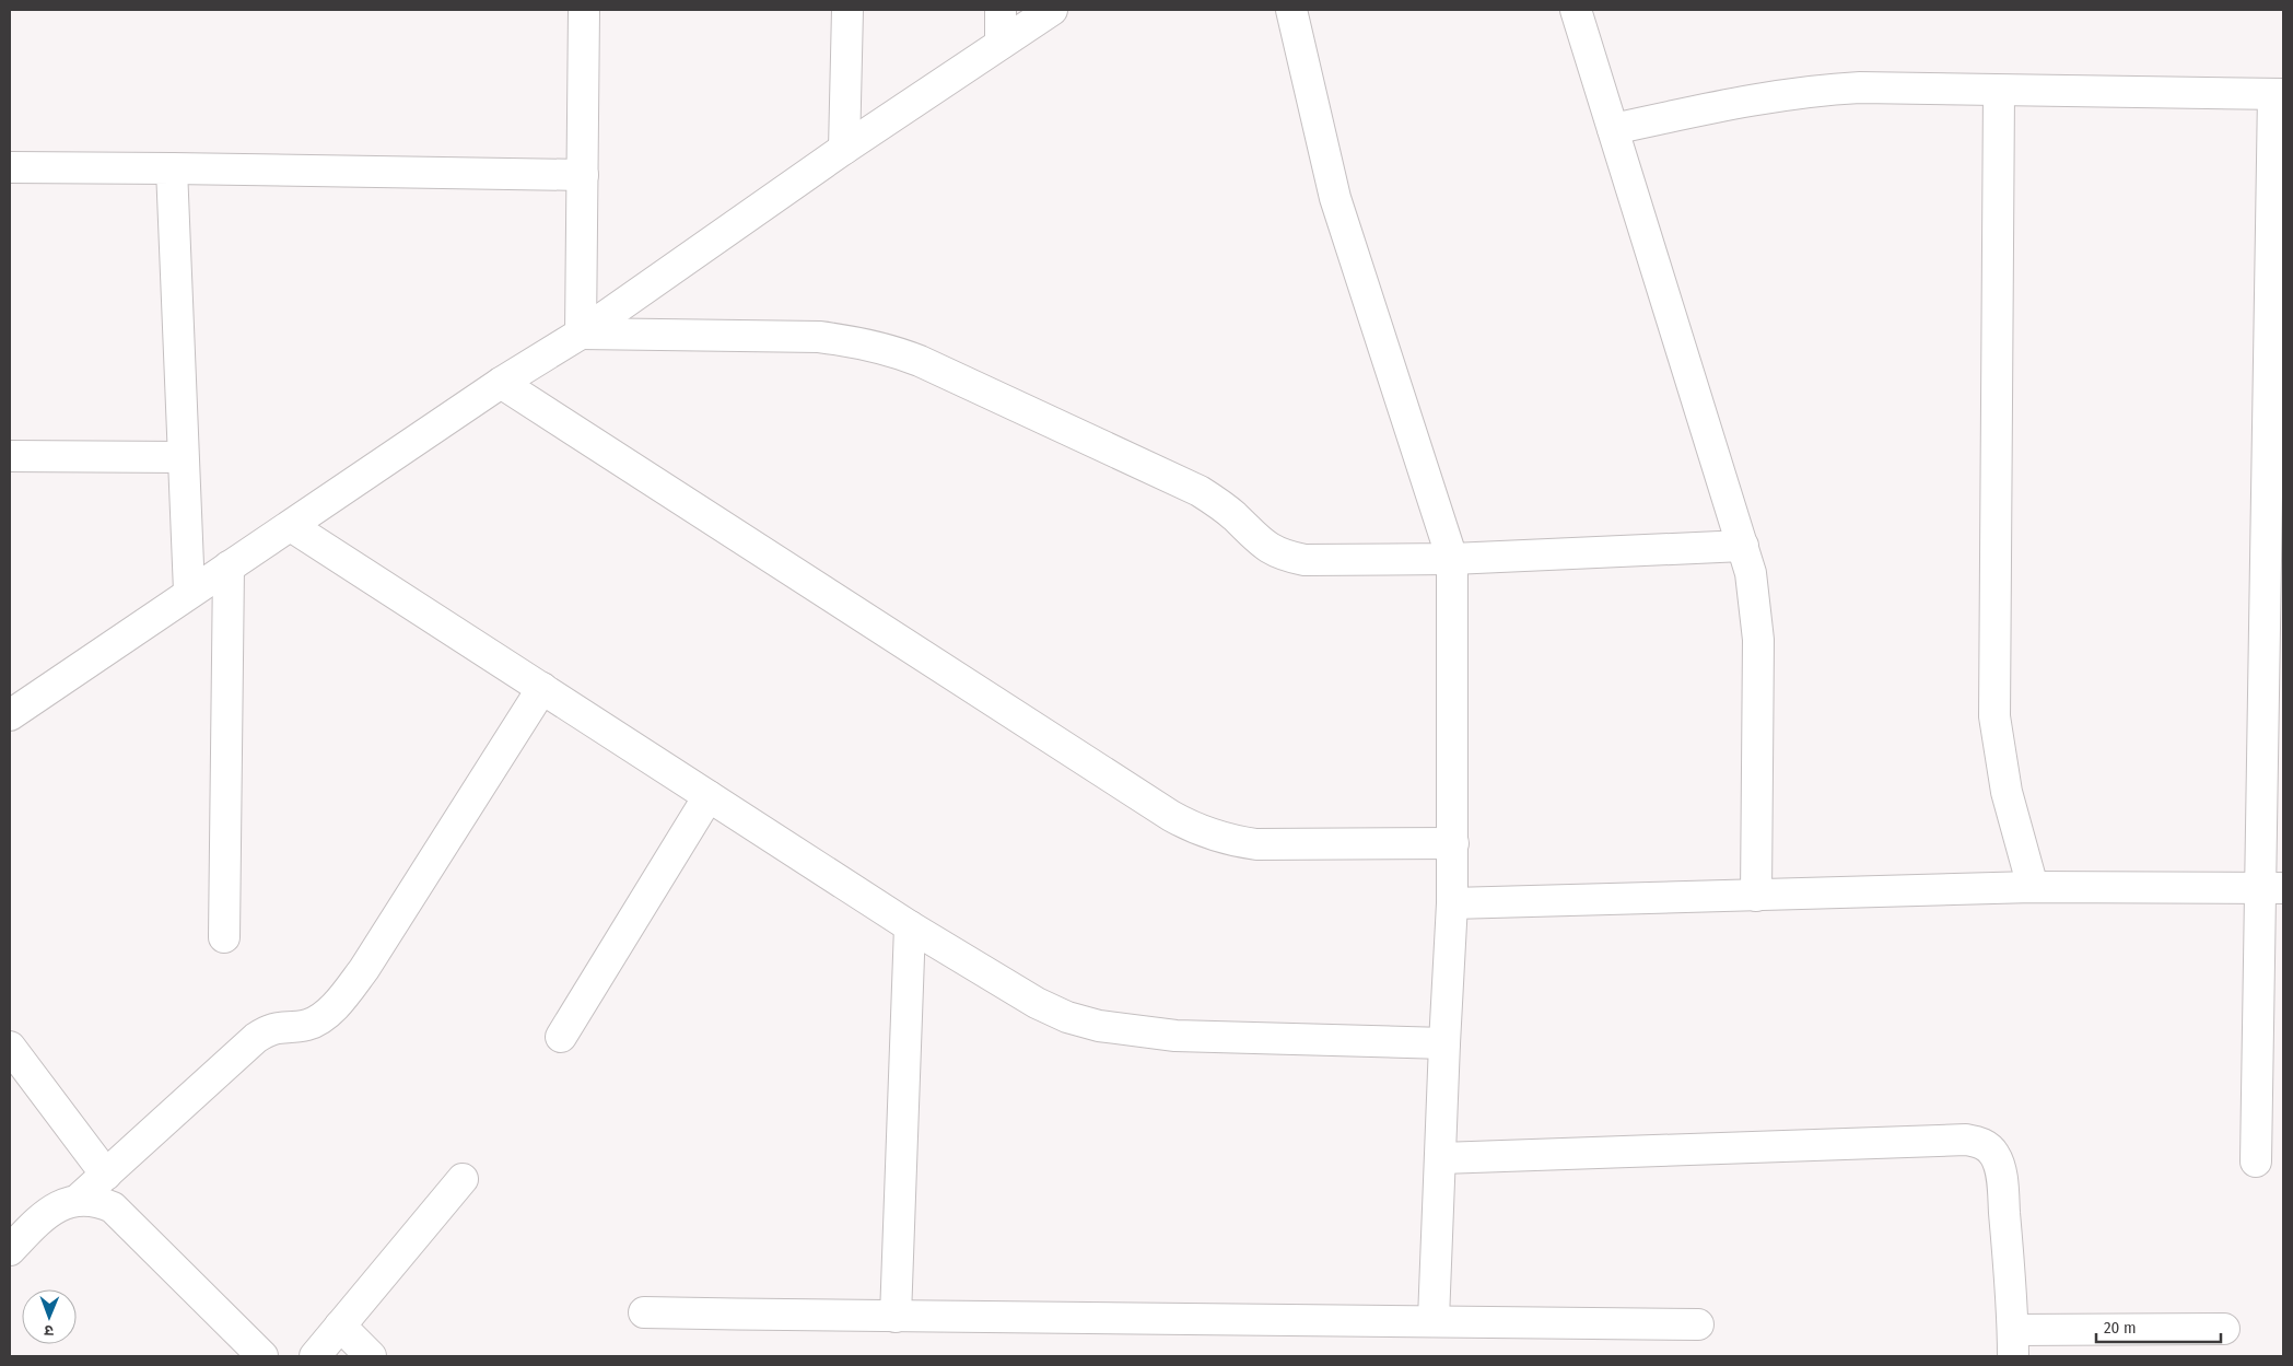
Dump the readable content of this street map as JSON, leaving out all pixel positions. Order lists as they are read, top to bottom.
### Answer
{
  "scale_bar": "20 m",
  "north": "bottom"
}
